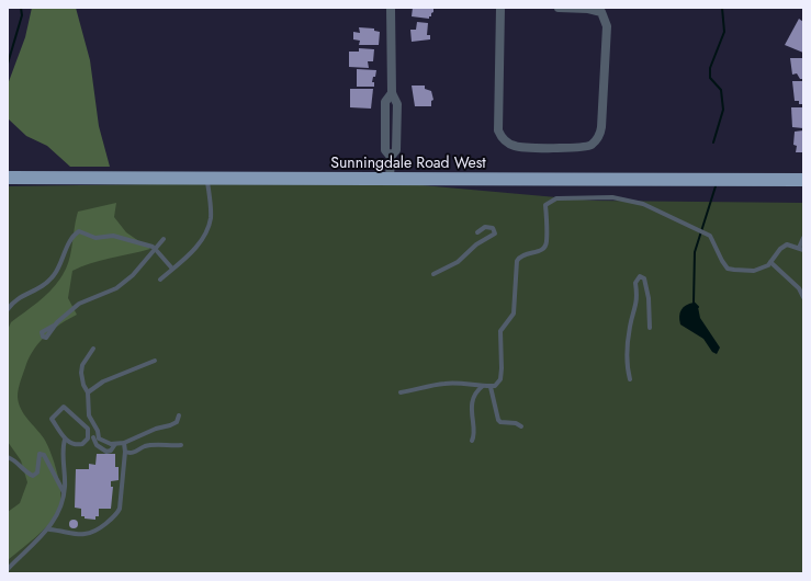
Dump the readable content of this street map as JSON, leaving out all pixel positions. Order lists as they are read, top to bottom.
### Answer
{
  "streets": {
    "main road": ["Sunningdale Road West"]
  }
}
